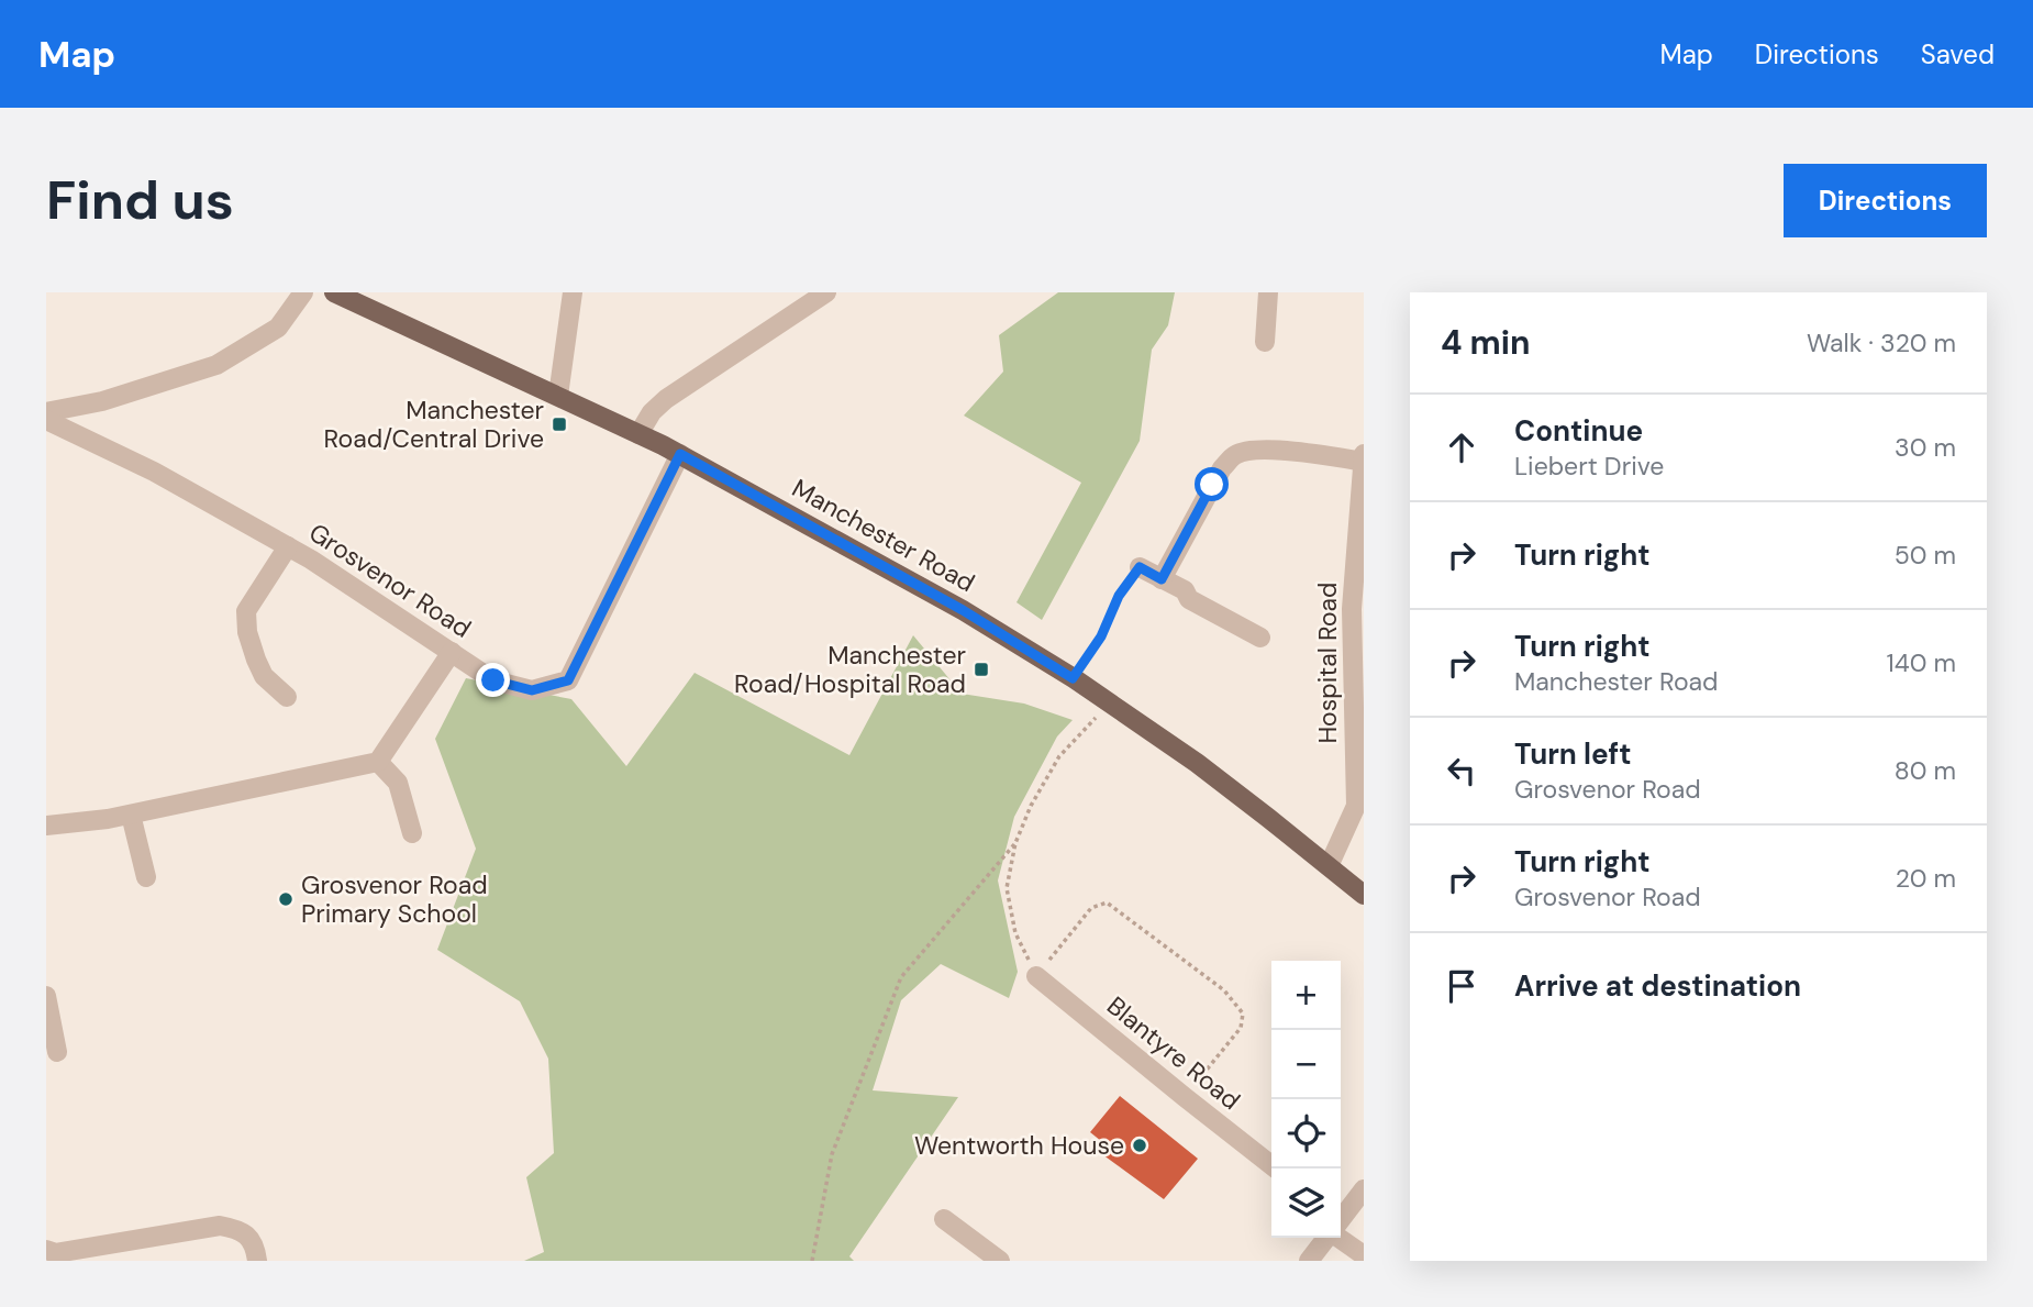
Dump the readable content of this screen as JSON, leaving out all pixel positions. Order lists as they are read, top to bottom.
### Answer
{
  "streets": {
    "main road": ["Manchester Road"],
    "street": ["Grosvenor Road", "Hospital Road", "Blantyre Road"]
  },
  "crossings": [
    ["Manchester Road", "Grosvenor Road"],
    ["Manchester Road", "Hospital Road"]
  ],
  "places": {
    "transit": ["Manchester Road/Central Drive", "Manchester Road/Hospital Road"],
    "other": ["Grosvenor Road Primary School", "Wentworth House"]
  },
  "page": {
    "header": "Map",
    "nav": ["Map", "Directions", "Saved"],
    "buttons": "Directions",
    "title": "Find us",
    "heading": ["4 min", "Walk · 320 m"],
    "list": [
      ["Continue", "Liebert Drive", "30 m"],
      ["Turn right", "50 m"],
      ["Turn right", "Manchester Road", "140 m"],
      ["Turn left", "Grosvenor Road", "80 m"],
      ["Turn right", "Grosvenor Road", "20 m"],
      "Arrive at destination"
    ],
    "map_buttons": ["+", "−"]
  }
}
